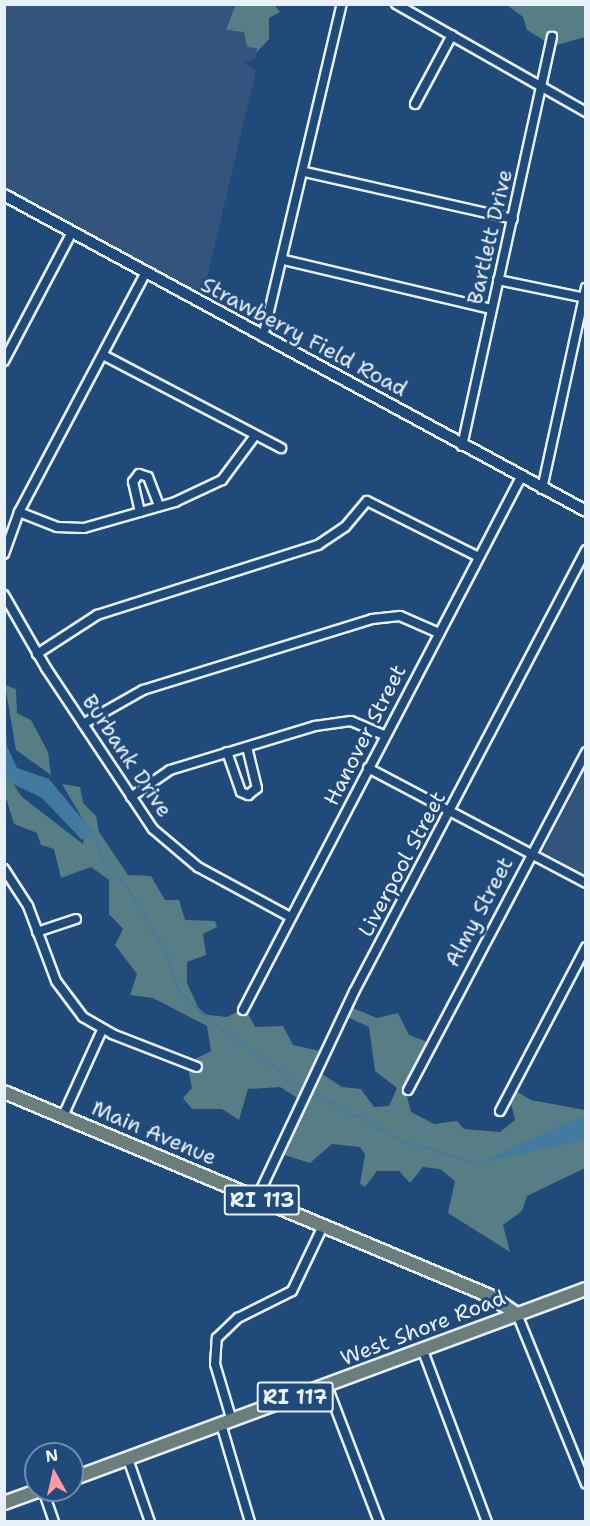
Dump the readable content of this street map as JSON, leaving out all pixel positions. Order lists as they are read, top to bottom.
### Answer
{
  "streets": {
    "main road": [
      "Main Avenue",
      "RI 113",
      "West Shore Road",
      "RI 117"
    ],
    "street": [
      "Bartlett Drive",
      "Strawberry Field Road",
      "Hanover Street",
      "Burbank Drive",
      "Liverpool Street",
      "Almy Street"
    ]
  },
  "crossings": [
    ["Bartlett Drive", "Strawberry Field Road"],
    ["Strawberry Field Road", "Hanover Street"],
    ["Hanover Street", "Burbank Drive"],
    ["Liverpool Street", "Main Avenue"],
    ["Main Avenue", "West Shore Road"]
  ],
  "north": "top"
}
